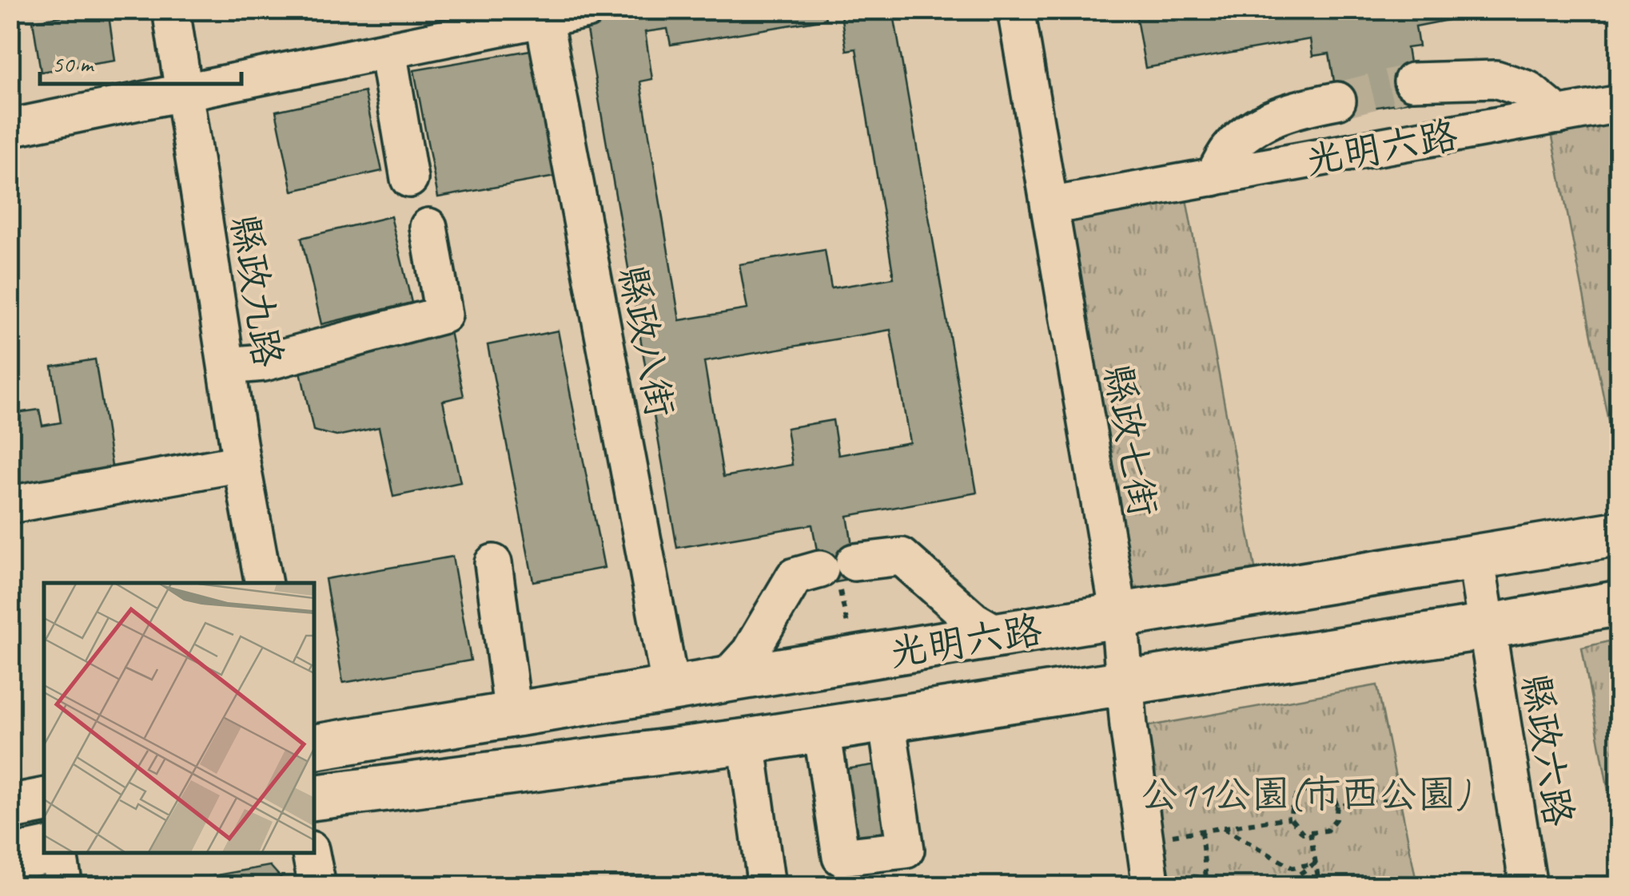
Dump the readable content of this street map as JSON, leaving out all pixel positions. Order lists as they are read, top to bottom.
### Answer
{
  "streets": {
    "main road": ["光明六路"],
    "street": [
      "縣政九路",
      "縣政八街",
      "縣政七街",
      "縣政六路"
    ]
  },
  "crossings": [
    ["光明六路", "縣政八街"],
    ["光明六路", "縣政七街"],
    ["光明六路", "縣政六路"]
  ],
  "parks": ["公11公園(市西公園)"],
  "scale_bar": "50 m"
}
